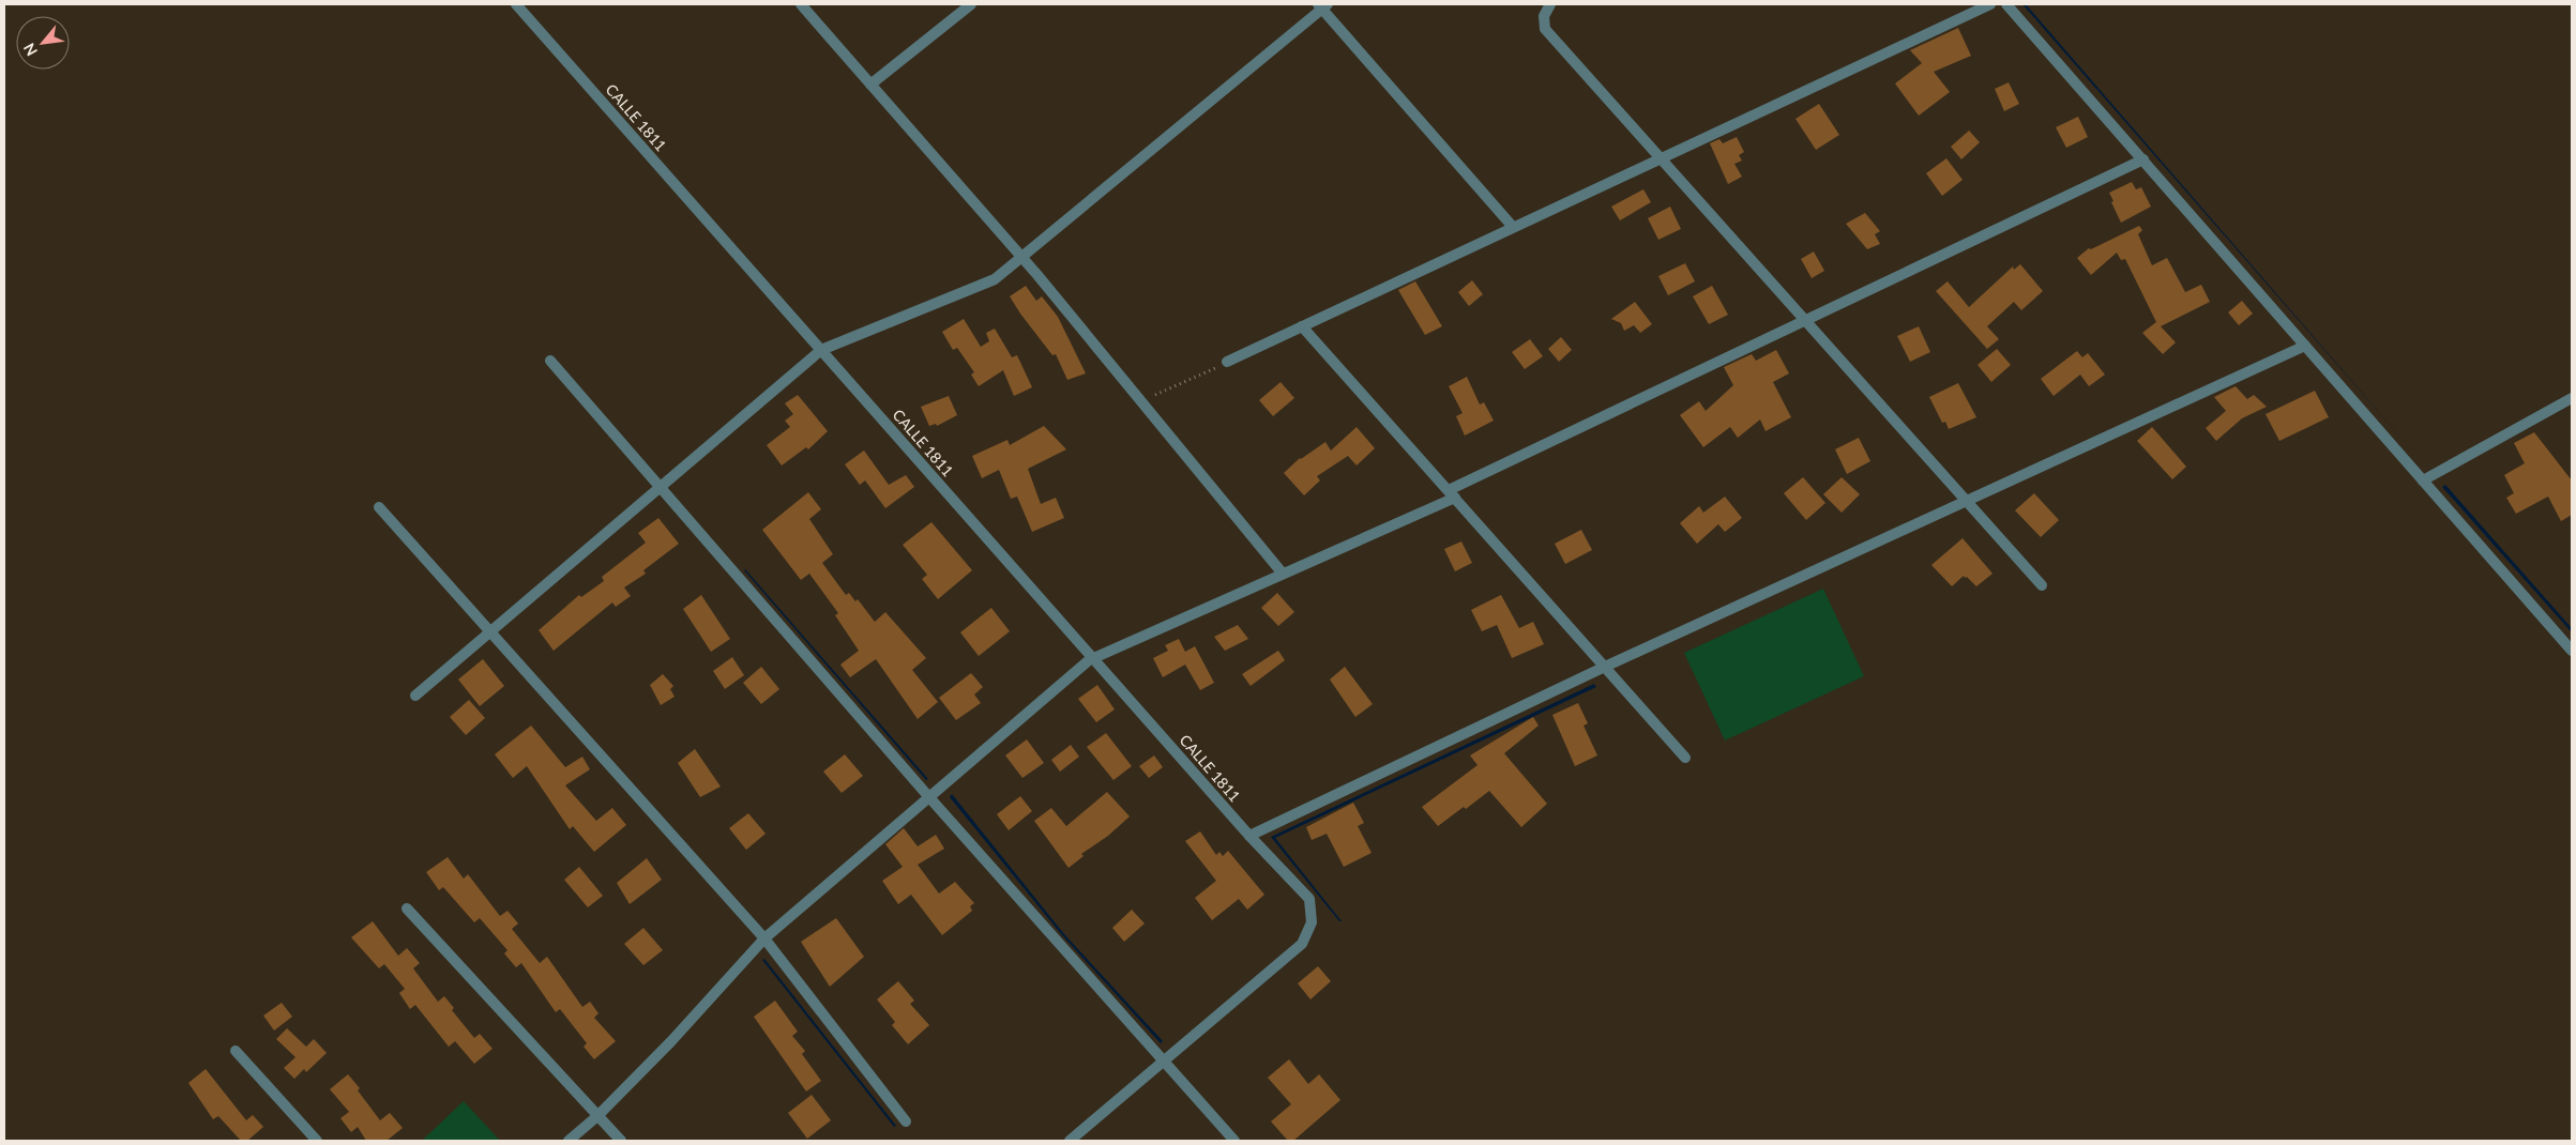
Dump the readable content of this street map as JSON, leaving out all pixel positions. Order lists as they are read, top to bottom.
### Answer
{
  "streets": {
    "street": ["CALLE 1811"]
  },
  "north": "bottom left"
}
